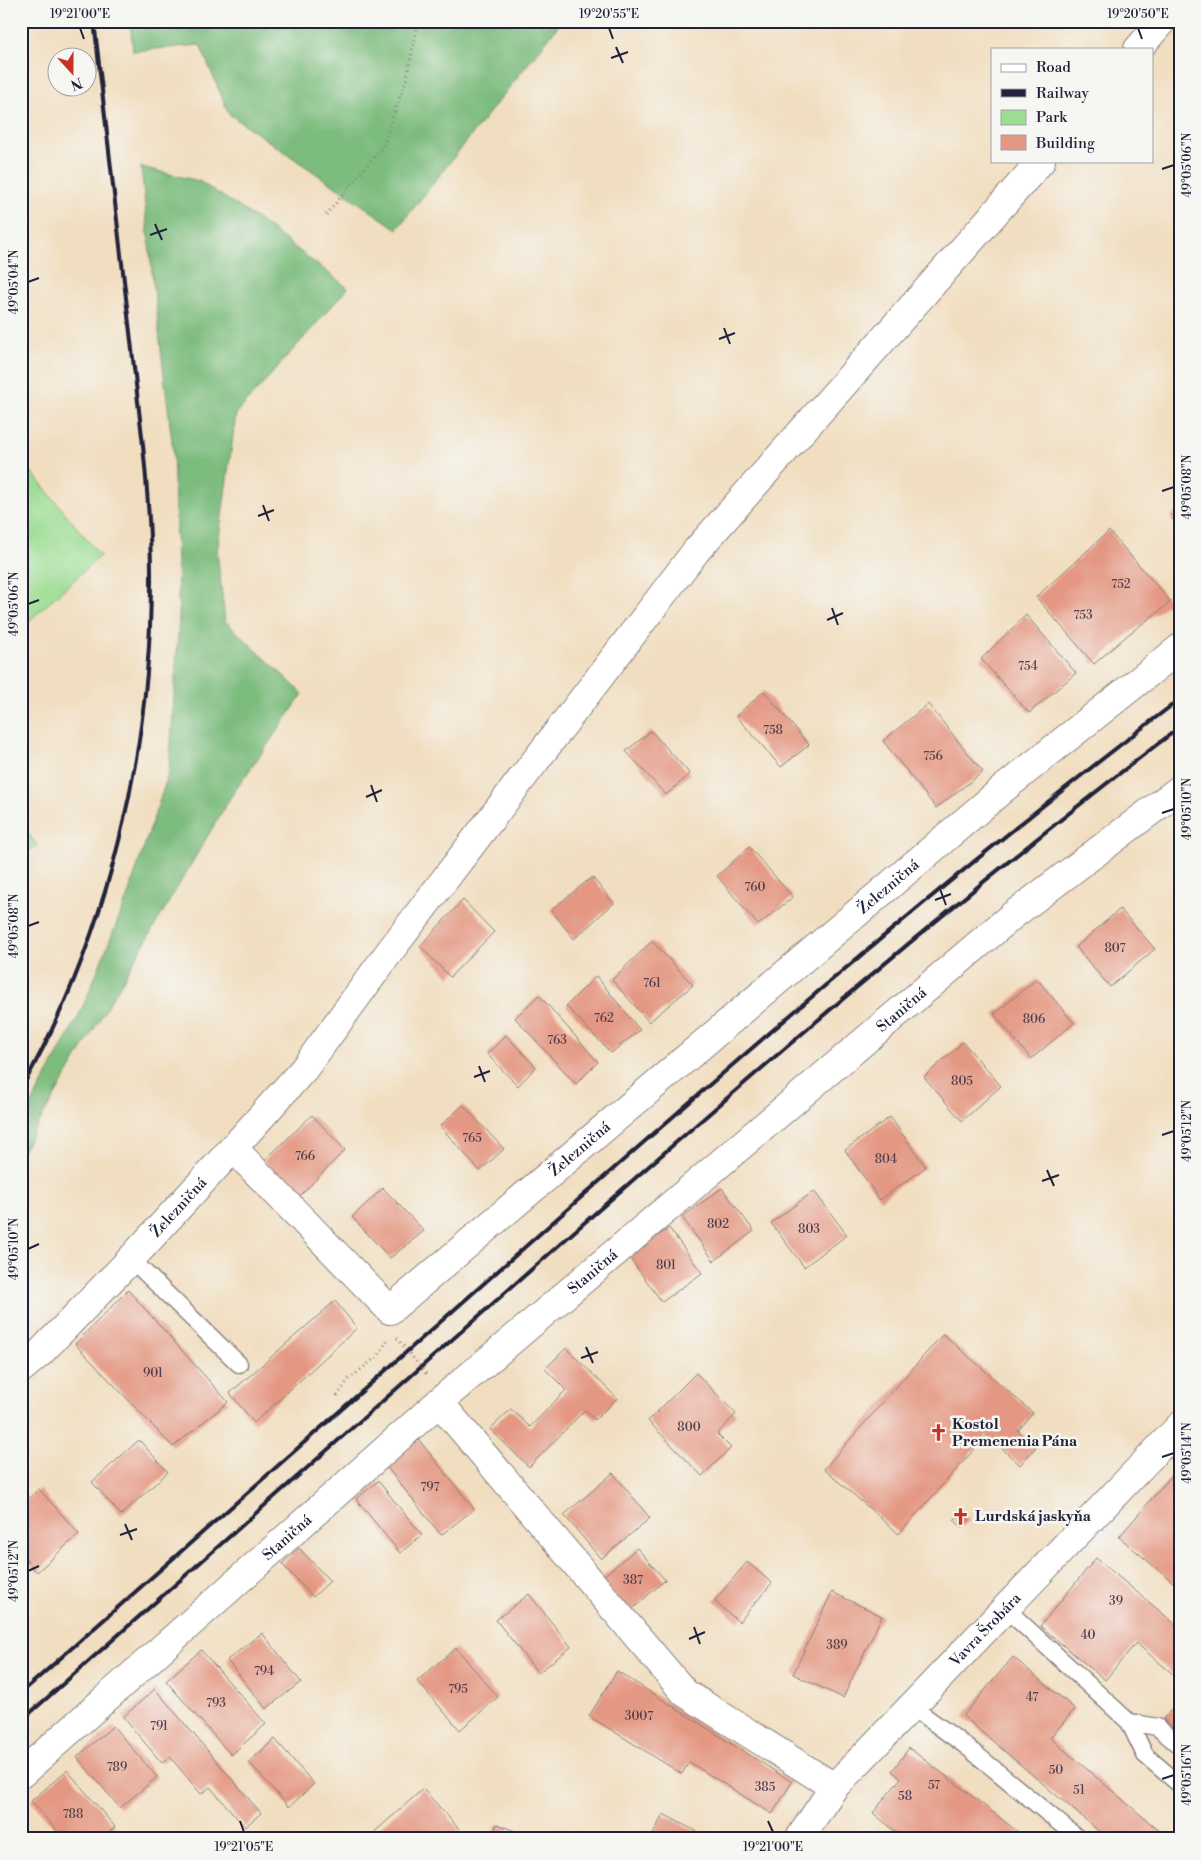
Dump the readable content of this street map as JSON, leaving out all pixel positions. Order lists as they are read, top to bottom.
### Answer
{
  "streets": {
    "street": ["Železničná", "Staničná", "Vavra Šrobára"]
  },
  "places": {
    "church": ["Kostol Premenenia Pána", "Lurdská jaskyňa"]
  },
  "house_numbers": [
    "752",
    "753",
    "754",
    "758",
    "756",
    "760",
    "807",
    "761",
    "762",
    "806",
    "763",
    "805",
    "765",
    "766",
    "804",
    "802",
    "803",
    "801",
    "901",
    "800",
    "797",
    "387",
    "39",
    "40",
    "389",
    "794",
    "795",
    "47",
    "793",
    "3007",
    "791",
    "789",
    "50",
    "57",
    "385",
    "51",
    "58",
    "788"
  ],
  "legend": [
    "Road",
    "Railway",
    "Park",
    "Building"
  ],
  "north": "bottom",
  "coordinates": [
    "19°21'00\"E",
    "19°20'55\"E",
    "19°20'50\"E",
    "49°05'06\"N",
    "49°05'04\"N",
    "49°05'08\"N",
    "49°05'10\"N",
    "49°05'12\"N",
    "49°05'14\"N",
    "49°05'16\"N",
    "19°21'05\"E"
  ]
}
